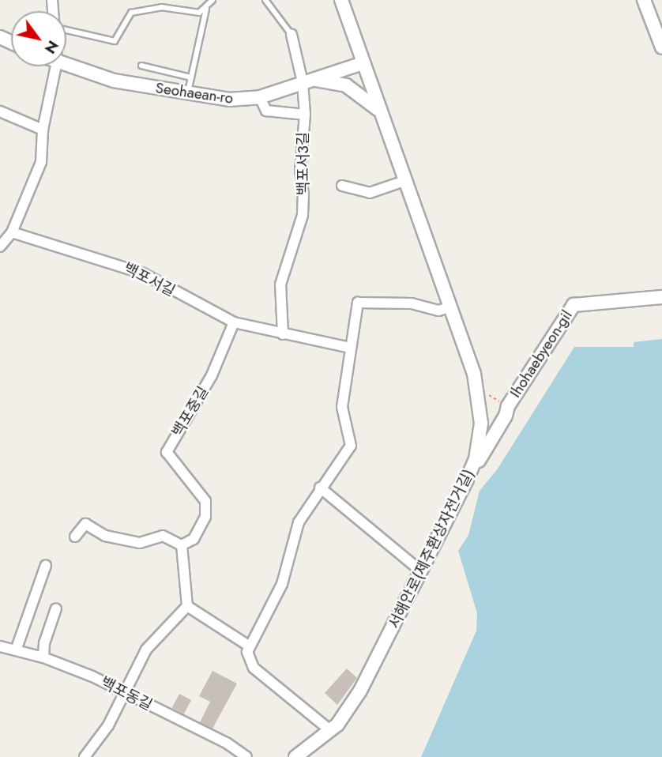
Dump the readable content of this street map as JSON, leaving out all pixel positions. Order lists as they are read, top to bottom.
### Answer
{
  "streets": {
    "street": [
      "Seohaean-ro",
      "백포서3길",
      "백포서길",
      "Ihohaebyeon-gil",
      "백포중길",
      "서해안로(제주환상자전거길)",
      "백포동길"
    ]
  },
  "crossings": [
    ["Seohaean-ro", "백포서3길"],
    ["Seohaean-ro", "서해안로(제주환상자전거길)"],
    ["백포서3길", "백포서길"],
    ["백포서길", "백포중길"],
    ["Ihohaebyeon-gil", "서해안로(제주환상자전거길)"]
  ],
  "north": "bottom right"
}
